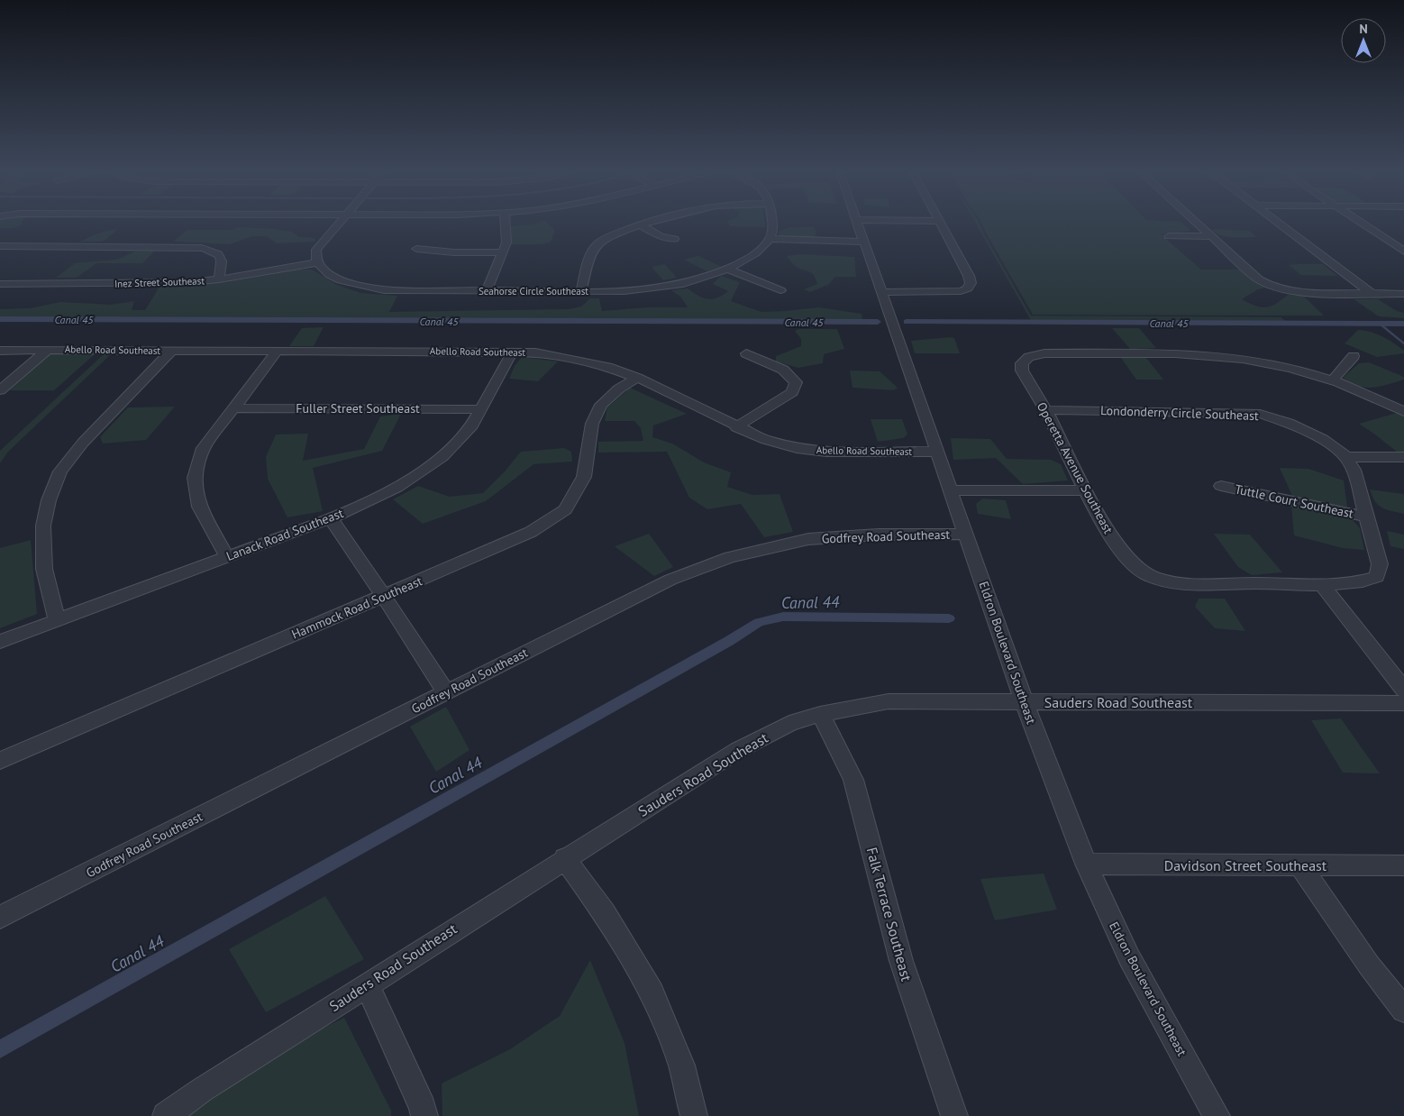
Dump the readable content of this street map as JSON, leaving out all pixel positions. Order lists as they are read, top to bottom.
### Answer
{
  "streets": {
    "street": [
      "Inez Street Southeast",
      "Seahorse Circle Southeast",
      "Abello Road Southeast",
      "Fuller Street Southeast",
      "Londonderry Circle Southeast",
      "Operetta Avenue Southeast",
      "Tuttle Court Southeast",
      "Lanack Road Southeast",
      "Godfrey Road Southeast",
      "Hammock Road Southeast",
      "Eldron Boulevard Southeast",
      "Sauders Road Southeast",
      "Davidson Street Southeast",
      "Falk Terrace Southeast"
    ]
  },
  "crossings": [
    ["Inez Street Southeast", "Seahorse Circle Southeast"],
    ["Abello Road Southeast", "Lanack Road Southeast"],
    ["Abello Road Southeast", "Hammock Road Southeast"],
    ["Abello Road Southeast", "Eldron Boulevard Southeast"],
    ["Fuller Street Southeast", "Lanack Road Southeast"],
    ["Londonderry Circle Southeast", "Operetta Avenue Southeast"],
    ["Londonderry Circle Southeast", "Tuttle Court Southeast"],
    ["Godfrey Road Southeast", "Eldron Boulevard Southeast"],
    ["Eldron Boulevard Southeast", "Sauders Road Southeast"],
    ["Eldron Boulevard Southeast", "Davidson Street Southeast"],
    ["Sauders Road Southeast", "Falk Terrace Southeast"]
  ],
  "water": ["Canal 45", "Canal 44"],
  "north": "top"
}
